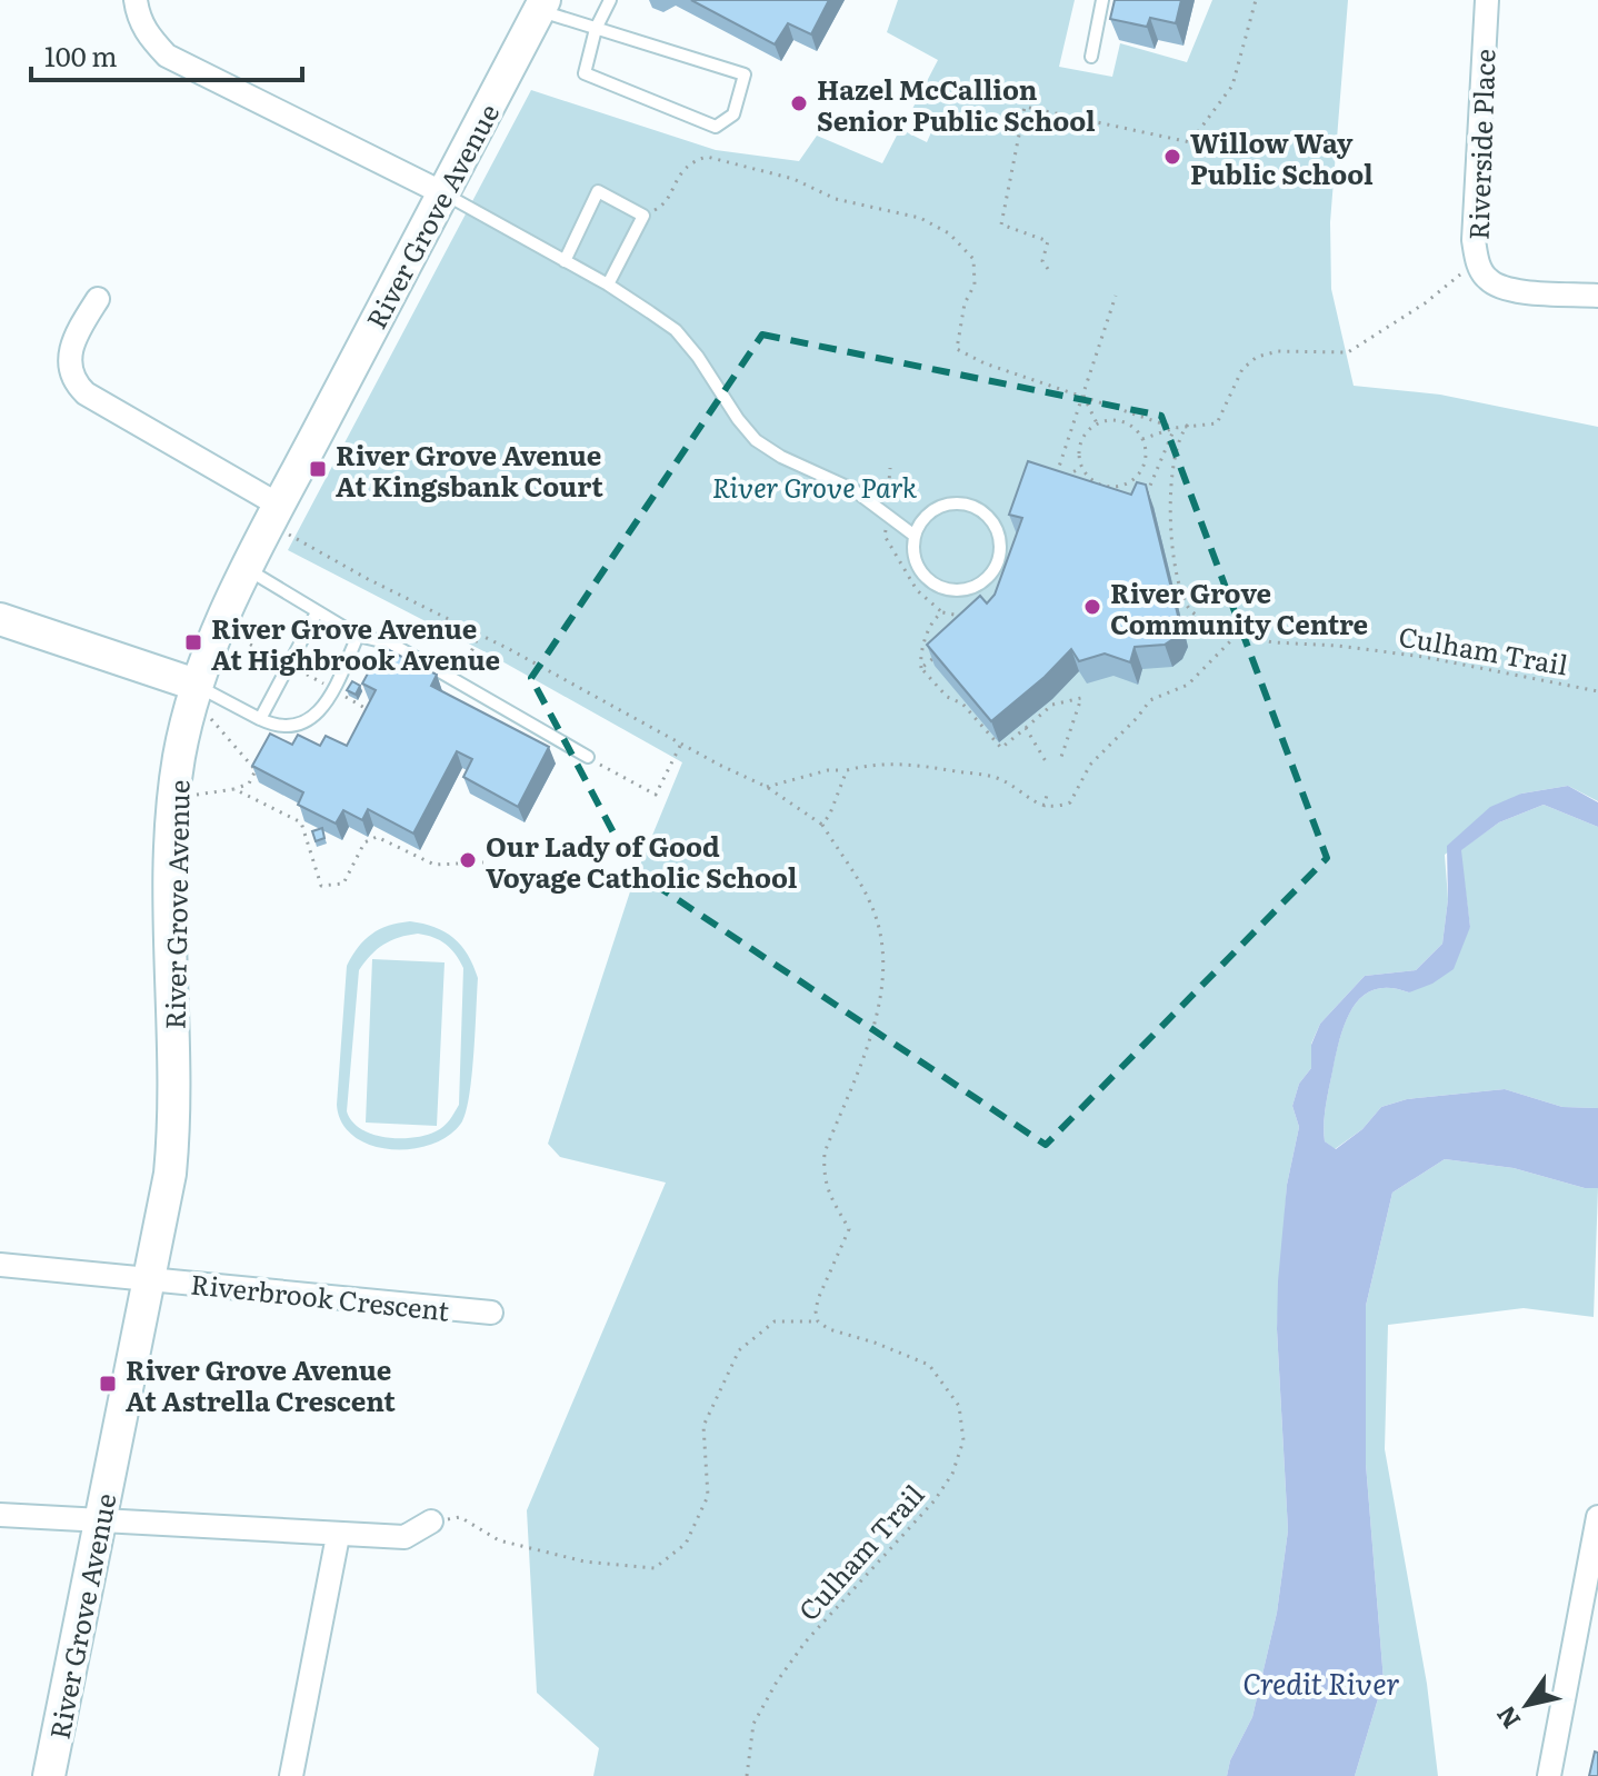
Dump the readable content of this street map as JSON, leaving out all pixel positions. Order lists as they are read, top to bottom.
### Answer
{
  "streets": {
    "street": ["Riverside Place", "River Grove Avenue", "Riverbrook Crescent"],
    "path": ["Culham Trail"]
  },
  "crossings": [
    ["River Grove Avenue", "Riverbrook Crescent"]
  ],
  "water": ["Credit River"],
  "parks": ["River Grove Park"],
  "places": {
    "other": [
      "Hazel McCallion Senior Public School",
      "Willow Way Public School",
      "River Grove Community Centre",
      "Our Lady of Good Voyage Catholic School"
    ],
    "transit": ["River Grove Avenue At Kingsbank Court", "River Grove Avenue At Highbrook Avenue", "River Grove Avenue At Astrella Crescent"]
  },
  "scale_bar": "100 m",
  "north": "bottom left"
}
